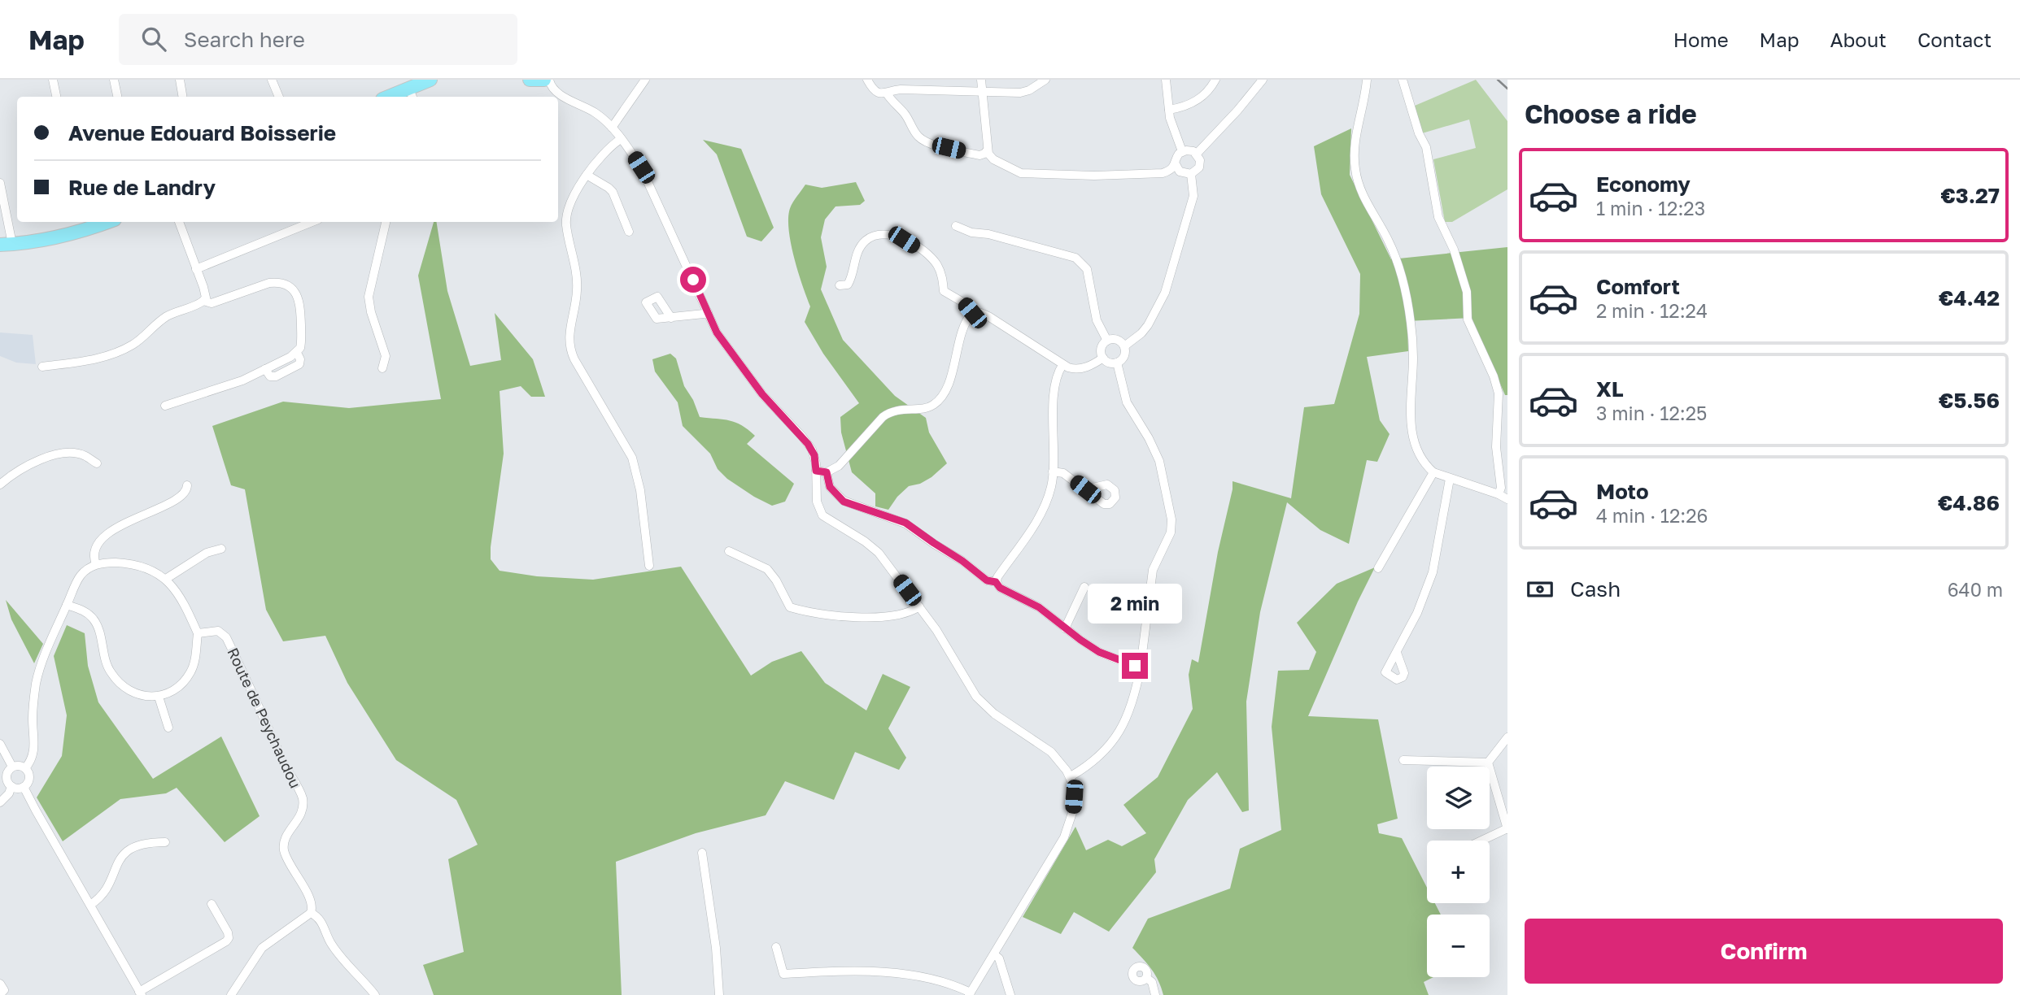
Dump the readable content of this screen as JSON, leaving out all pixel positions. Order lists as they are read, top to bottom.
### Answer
{
  "streets": {
    "street": ["Route de Peychaudou"]
  },
  "page": {
    "header": "Map",
    "search": "Search here",
    "nav": [
      "Home",
      "Map",
      "About",
      "Contact"
    ],
    "heading": "Choose a ride",
    "banner": ["Avenue Edouard Boisserie", "Rue de Landry"],
    "list": [
      {
        "name": "Economy",
        "note": "1 min · 12:23",
        "value": "€3.27"
      },
      {
        "name": "Comfort",
        "note": "2 min · 12:24",
        "value": "€4.42"
      },
      {
        "name": "XL",
        "note": "3 min · 12:25",
        "value": "€5.56"
      },
      {
        "name": "Moto",
        "note": "4 min · 12:26",
        "value": "€4.86"
      }
    ],
    "pay": ["Cash", "640 m"],
    "bubble": "2 min",
    "map_buttons": ["+", "−"],
    "buttons": "Confirm"
  }
}
